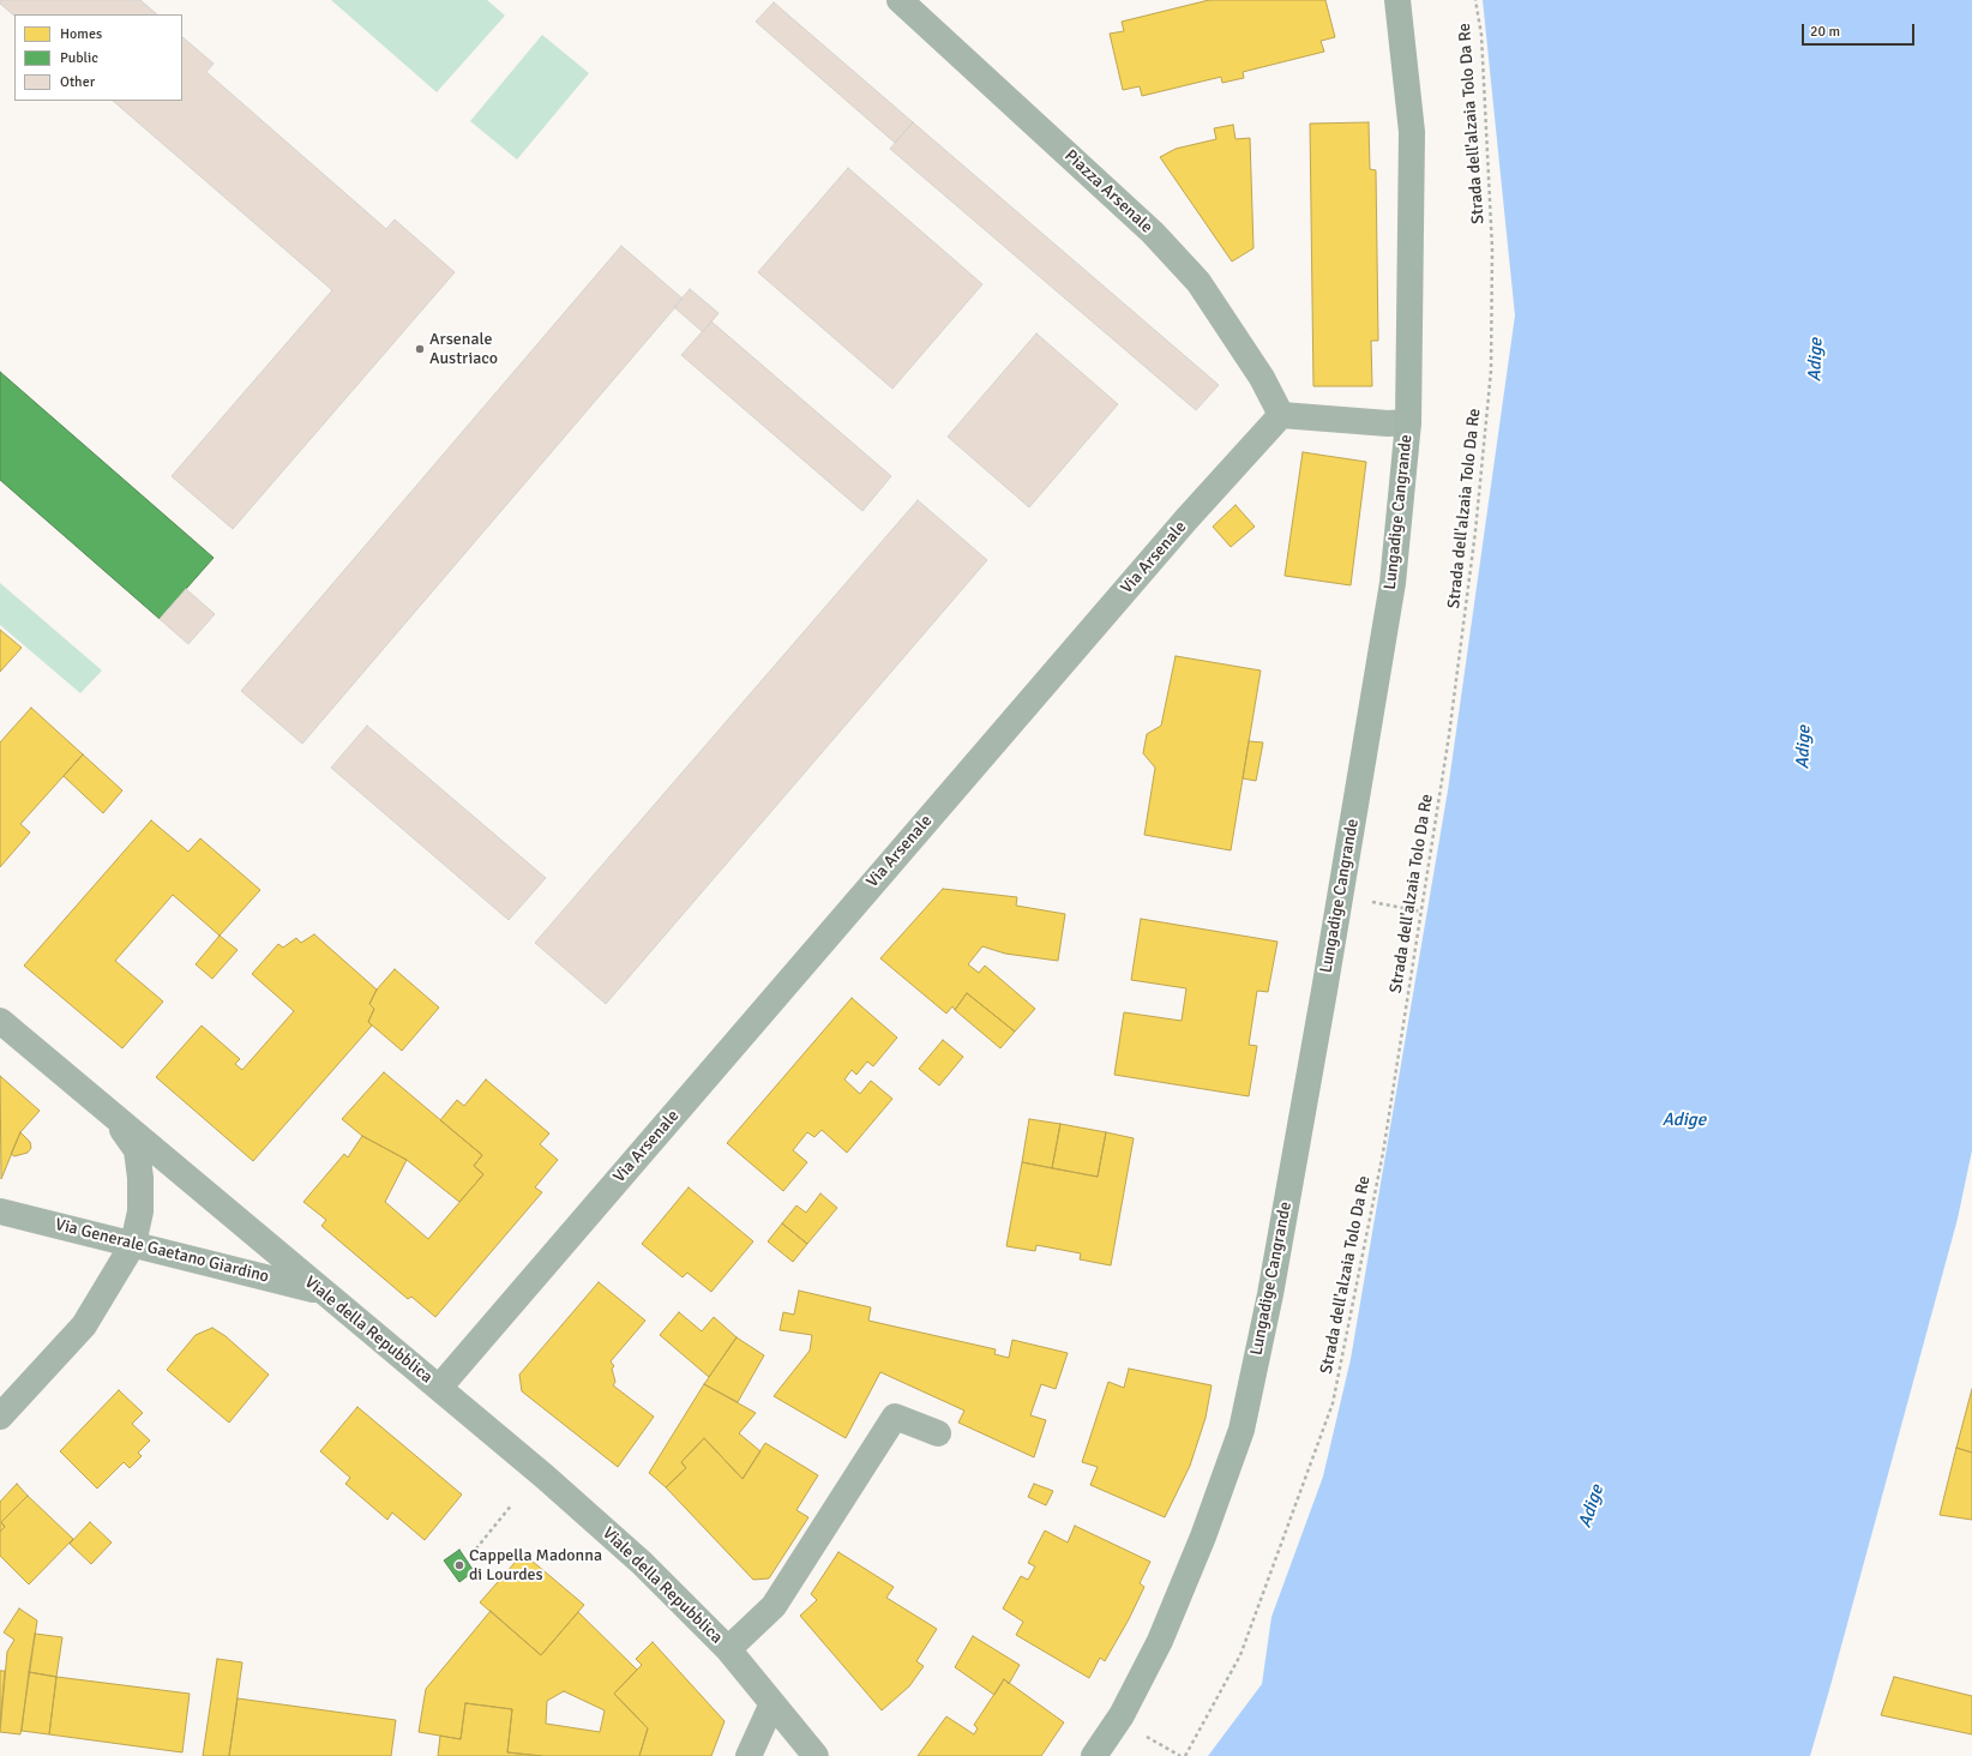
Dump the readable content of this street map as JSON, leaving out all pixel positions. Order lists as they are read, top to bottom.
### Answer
{
  "streets": {
    "street": [
      "Piazza Arsenale",
      "Lungadige Cangrande",
      "Via Arsenale",
      "Via Generale Gaetano Giardino",
      "Viale della Repubblica"
    ],
    "path": ["Strada dell'alzaia Tolo Da Re"]
  },
  "crossings": [
    ["Piazza Arsenale", "Via Arsenale"],
    ["Via Arsenale", "Viale della Repubblica"],
    ["Via Generale Gaetano Giardino", "Viale della Repubblica"]
  ],
  "water": ["Adige"],
  "places": ["Arsenale Austriaco", "Cappella Madonna di Lourdes"],
  "legend": ["Homes", "Public", "Other"],
  "scale_bar": "20 m"
}
